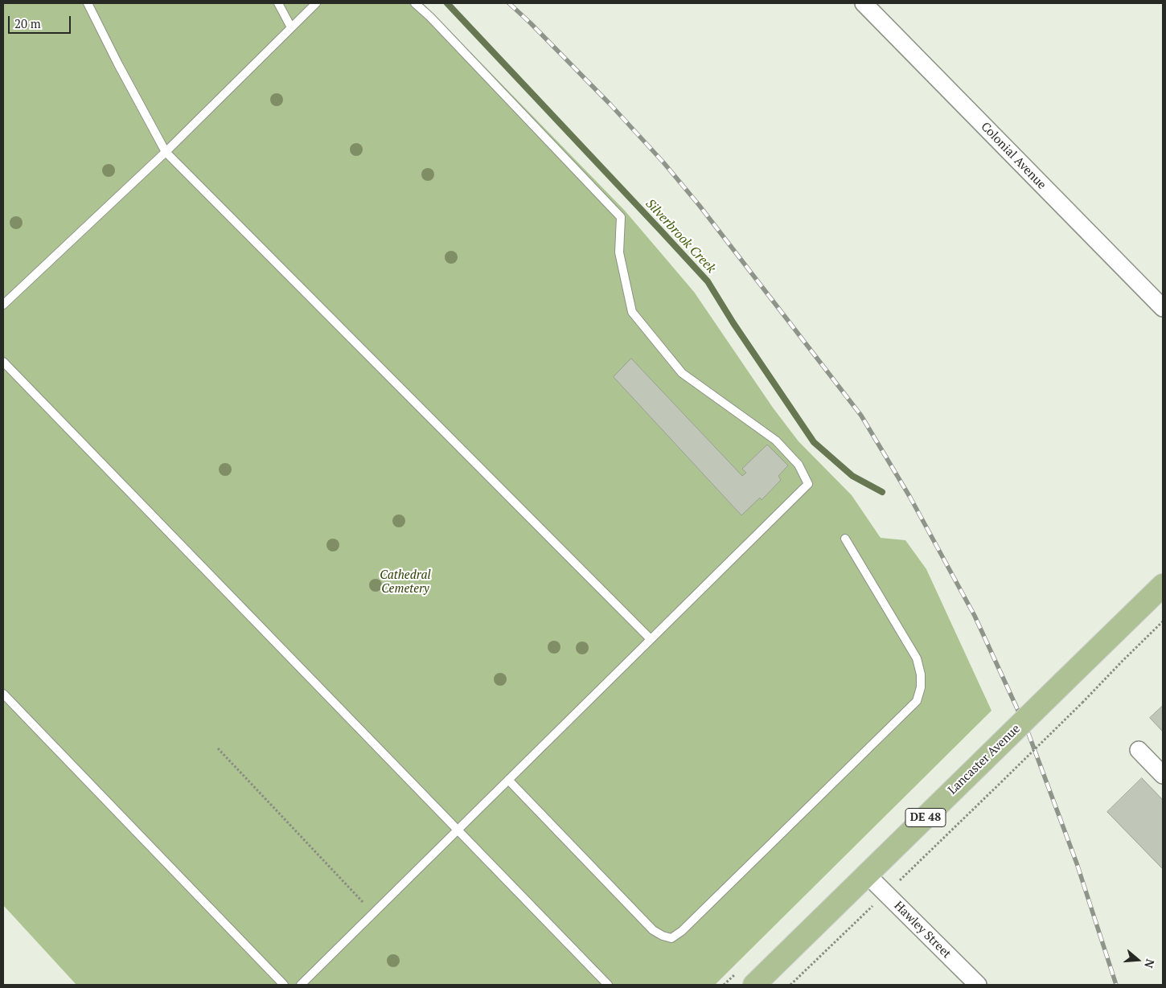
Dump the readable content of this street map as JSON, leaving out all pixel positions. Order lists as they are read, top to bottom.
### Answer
{
  "streets": {
    "main road": ["Lancaster Avenue", "DE 48"],
    "street": ["Colonial Avenue", "Hawley Street"]
  },
  "crossings": [
    ["Lancaster Avenue", "Hawley Street"]
  ],
  "water": ["Silverbrook Creek"],
  "parks": ["Cathedral Cemetery"],
  "scale_bar": "20 m",
  "north": "right"
}
